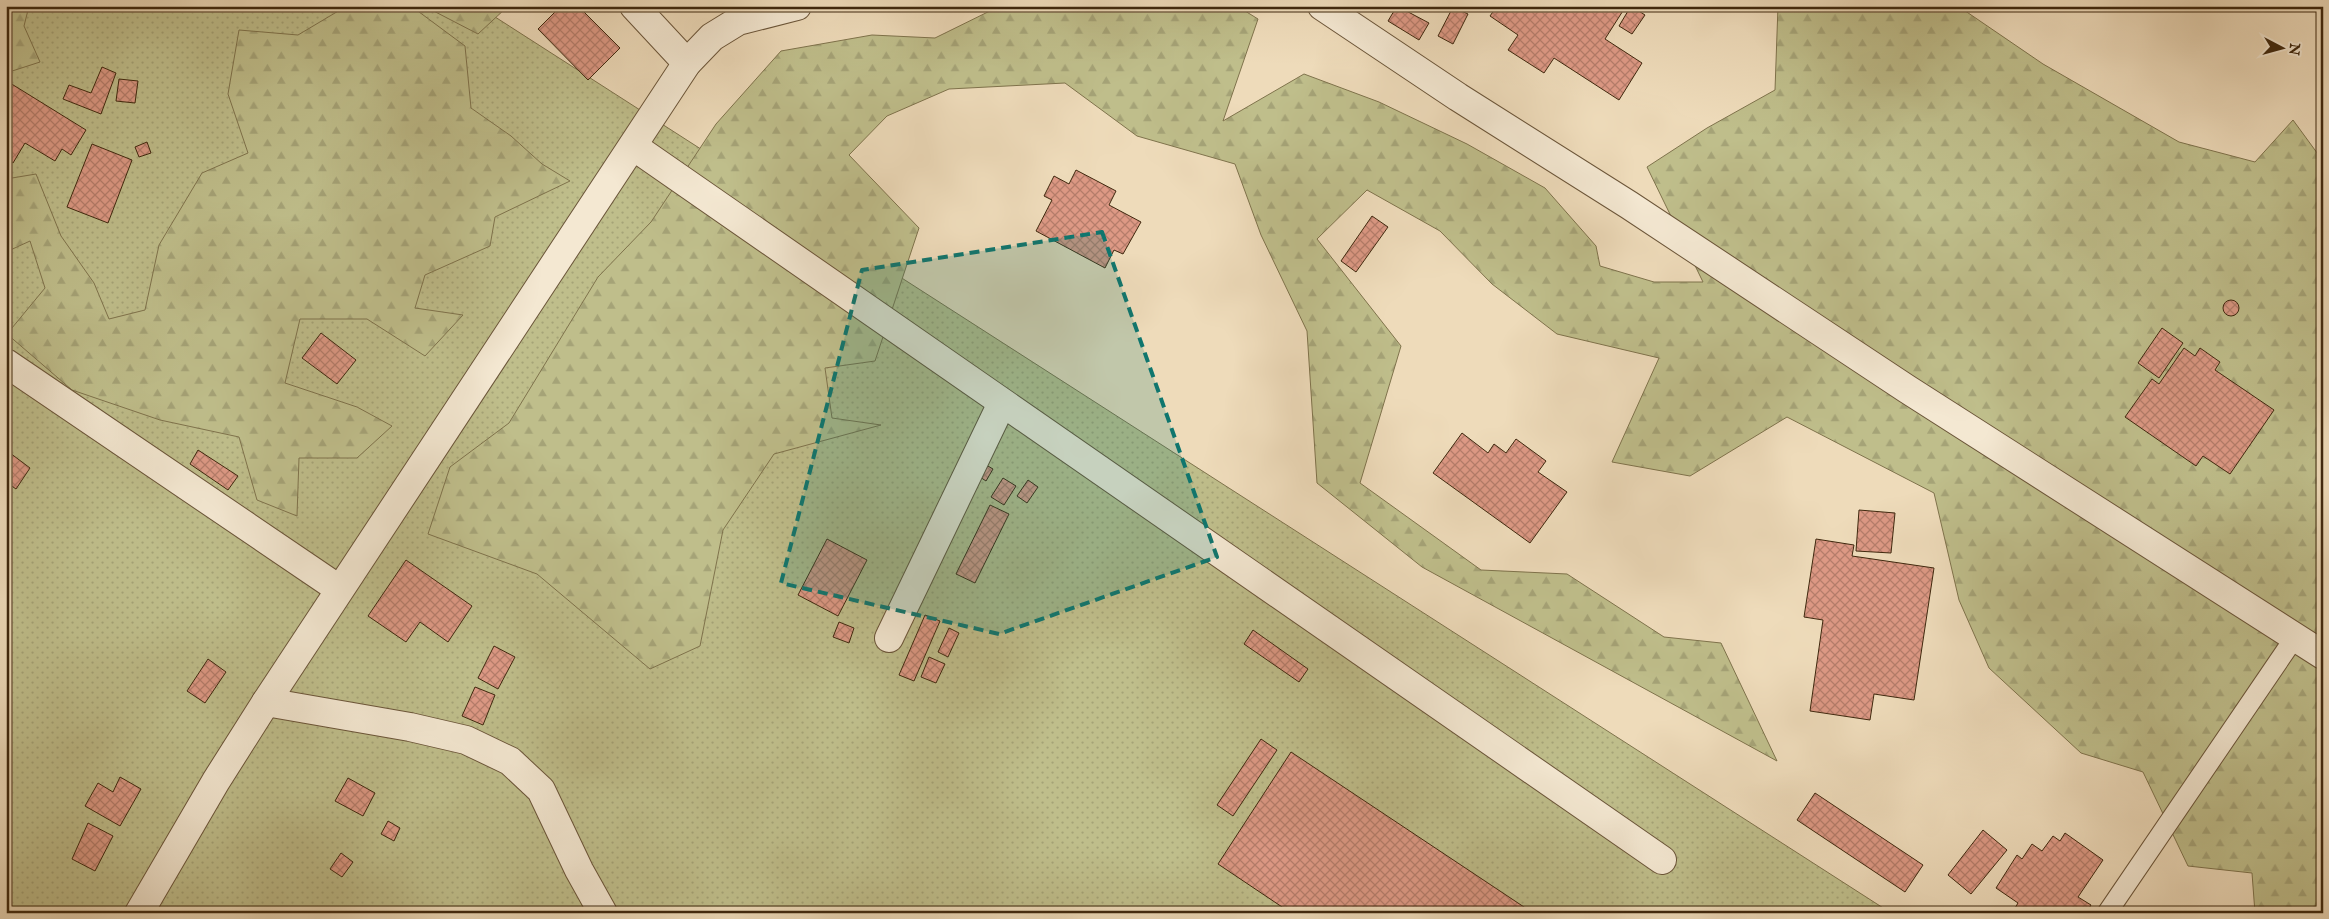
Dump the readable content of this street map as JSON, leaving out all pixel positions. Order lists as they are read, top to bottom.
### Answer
{
  "north": "right"
}
